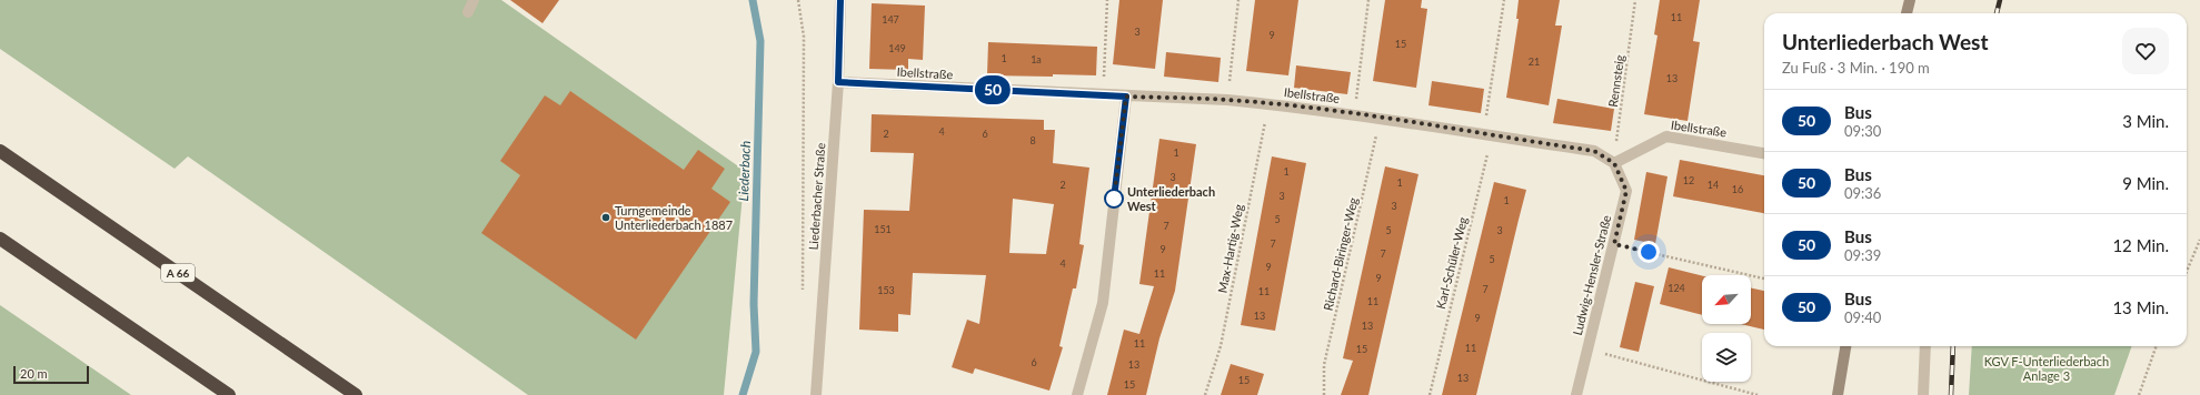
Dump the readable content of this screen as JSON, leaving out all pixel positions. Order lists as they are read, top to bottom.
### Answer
{
  "streets": {
    "highway": ["A 66"],
    "street": ["Ibellstraße", "Liederbacher Straße", "Ludwig-Hensler-Straße"],
    "path": [
      "Rennsteig",
      "Max-Hartig-Weg",
      "Richard-Biringer-Weg",
      "Karl-Schüler-Weg"
    ]
  },
  "crossings": [
    ["Ibellstraße", "Rennsteig"],
    ["Ibellstraße", "Liederbacher Straße"],
    ["Ibellstraße", "Max-Hartig-Weg"],
    ["Ibellstraße", "Richard-Biringer-Weg"],
    ["Ibellstraße", "Karl-Schüler-Weg"],
    ["Ibellstraße", "Ludwig-Hensler-Straße"],
    ["Rennsteig", "Ludwig-Hensler-Straße"]
  ],
  "water": ["Liederbach"],
  "parks": ["KGV F-Unterliederbach Anlage 3"],
  "places": ["Unterliederbach West", "Turngemeinde Unterliederbach 1887"],
  "lines": ["bus line 50"],
  "house_numbers": [
    "11",
    "147",
    "3",
    "9",
    "15",
    "149",
    "1",
    "1a",
    "21",
    "13",
    "4",
    "2",
    "6",
    "8",
    "1",
    "1",
    "3",
    "12",
    "1",
    "2",
    "14",
    "16",
    "3",
    "1",
    "3",
    "5",
    "7",
    "151",
    "5",
    "3",
    "7",
    "9",
    "7",
    "5",
    "4",
    "9",
    "11",
    "9",
    "124",
    "7",
    "153",
    "11",
    "11",
    "13",
    "9",
    "13",
    "11",
    "11",
    "15",
    "6",
    "13",
    "13",
    "15",
    "15"
  ],
  "scale_bar": "20 m",
  "north": "bottom left",
  "page": {
    "on_map": "50",
    "heading": ["Unterliederbach West", "Zu Fuß · 3 Min. · 190 m"],
    "list": [
      {
        "mark": "50",
        "name": "Bus",
        "note": "09:30",
        "value": "3 Min."
      },
      {
        "mark": "50",
        "name": "Bus",
        "note": "09:36",
        "value": "9 Min."
      },
      {
        "mark": "50",
        "name": "Bus",
        "note": "09:39",
        "value": "12 Min."
      },
      {
        "mark": "50",
        "name": "Bus",
        "note": "09:40",
        "value": "13 Min."
      }
    ],
    "scale": "20 m"
  }
}
